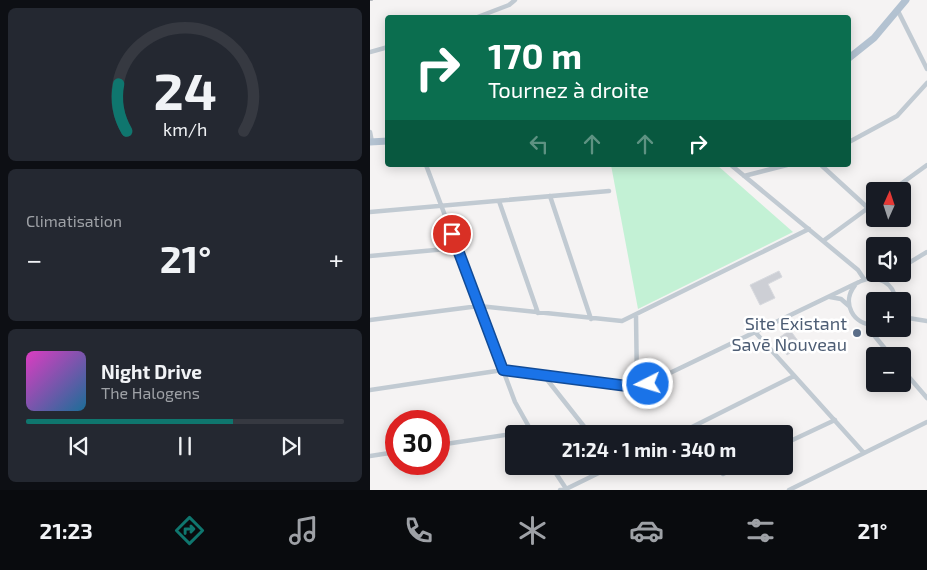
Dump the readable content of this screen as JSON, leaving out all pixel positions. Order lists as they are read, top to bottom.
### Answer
{
  "places": ["Site Existant Savē Nouveau"],
  "north": "top",
  "page": {
    "turn": ["170 m", "Tournez à droite"],
    "tile": "Climatisation",
    "map_buttons": ["+", "−"],
    "heat": ["−", "21°", "+"],
    "song": ["Night Drive", "The Halogens"],
    "limit": "30",
    "trip": "21:24 · 1 min · 340 m",
    "tabs": ["21:23", "21°"],
    "gauge": ["24", "km/h"]
  }
}
